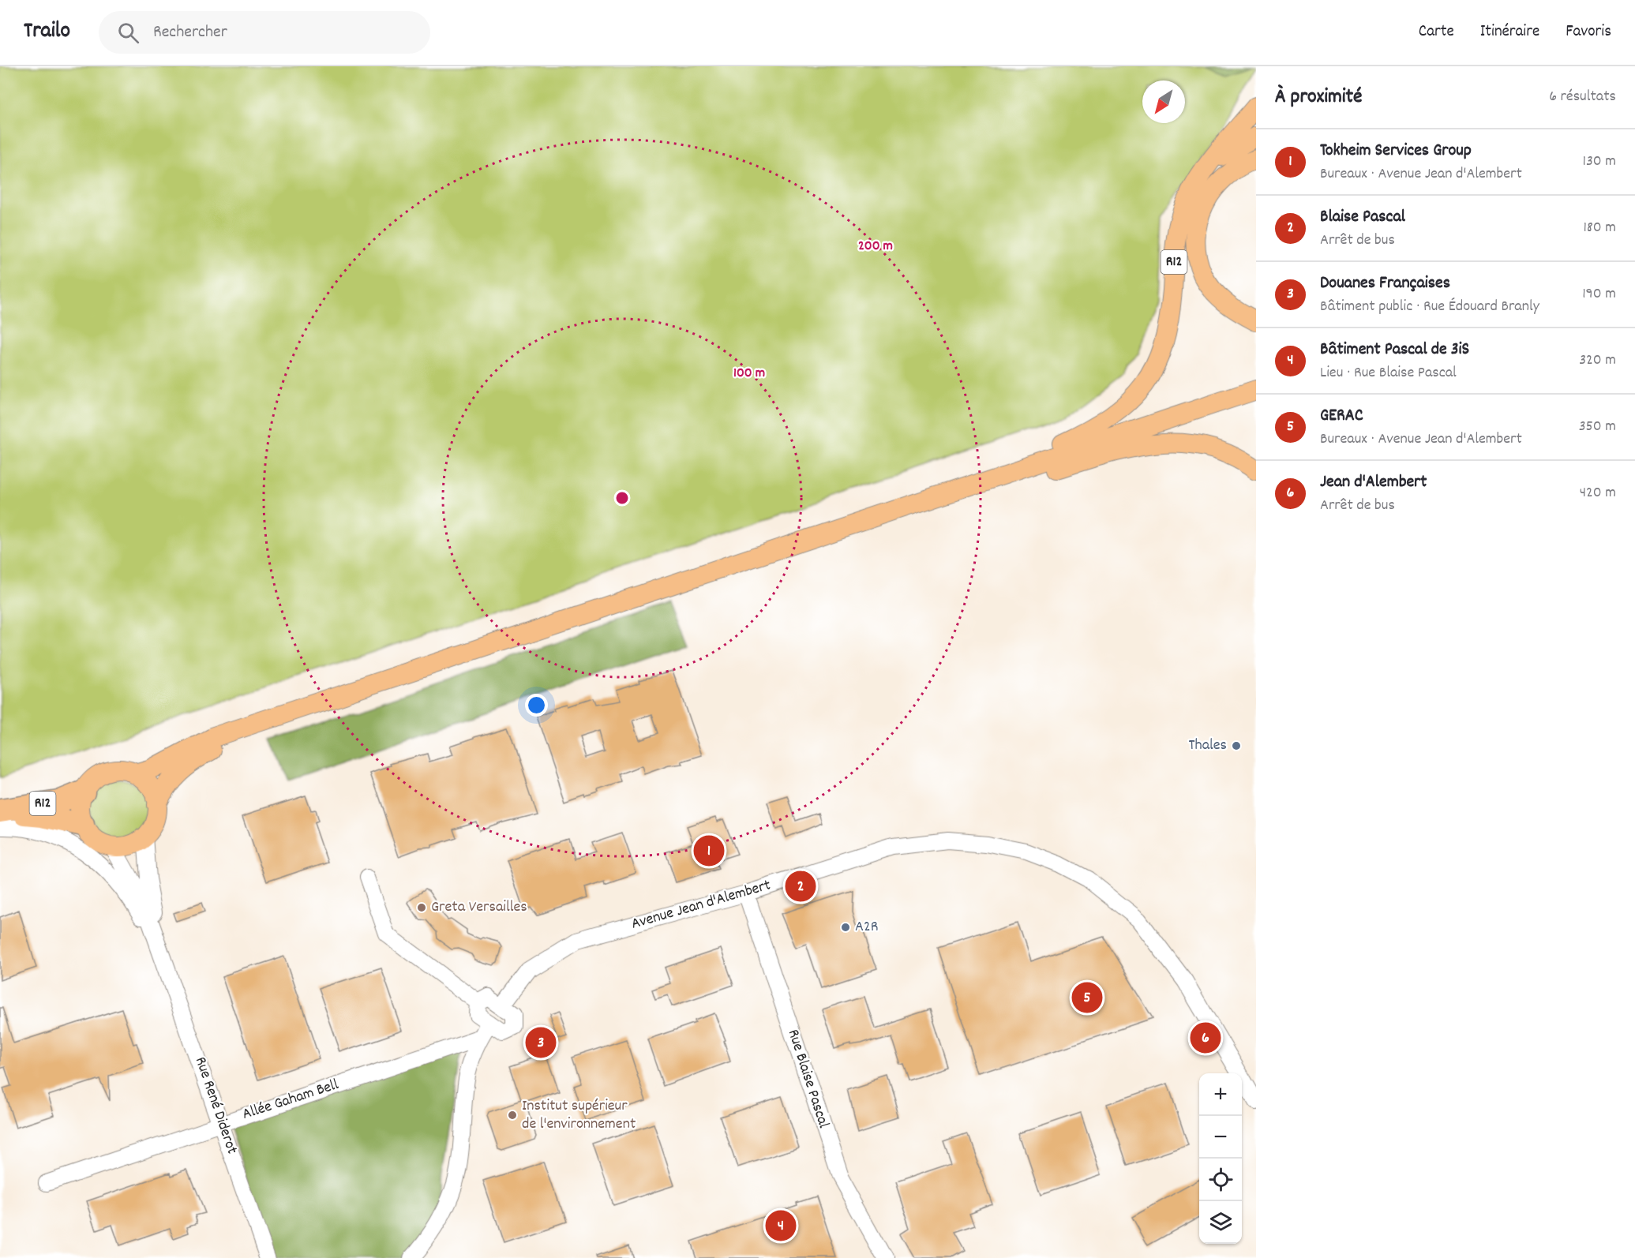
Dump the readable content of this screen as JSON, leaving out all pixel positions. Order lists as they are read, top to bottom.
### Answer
{
  "streets": {
    "highway": ["R12"],
    "street": [
      "Avenue Jean d'Alembert",
      "Rue Blaise Pascal",
      "Allée Gaham Bell",
      "Rue René Diderot"
    ]
  },
  "crossings": [
    ["Avenue Jean d'Alembert", "Rue Blaise Pascal"],
    ["Allée Gaham Bell", "Rue René Diderot"]
  ],
  "places": [
    "Thales",
    "Greta Versailles",
    "A2R",
    "Institut supérieur de l'environnement"
  ],
  "north": "bottom left",
  "page": {
    "header": "Trailo",
    "search": "Rechercher",
    "nav": ["Carte", "Itinéraire", "Favoris"],
    "heading": ["À proximité", "6 résultats"],
    "list": [
      {
        "mark": "1",
        "name": "Tokheim Services Group",
        "note": "Bureaux · Avenue Jean d'Alembert",
        "value": "130 m"
      },
      {
        "mark": "2",
        "name": "Blaise Pascal",
        "note": "Arrêt de bus",
        "value": "180 m"
      },
      {
        "mark": "3",
        "name": "Douanes Françaises",
        "note": "Bâtiment public · Rue Édouard Branly",
        "value": "190 m"
      },
      {
        "mark": "4",
        "name": "Bâtiment Pascal de 3iS",
        "note": "Lieu · Rue Blaise Pascal",
        "value": "320 m"
      },
      {
        "mark": "5",
        "name": "GERAC",
        "note": "Bureaux · Avenue Jean d'Alembert",
        "value": "350 m"
      },
      {
        "mark": "6",
        "name": "Jean d'Alembert",
        "note": "Arrêt de bus",
        "value": "420 m"
      }
    ],
    "pins": [
      "1",
      "2",
      "5",
      "6",
      "3",
      "4"
    ],
    "map_buttons": ["+", "−"]
  },
  "rings": ["200 m", "100 m"]
}
